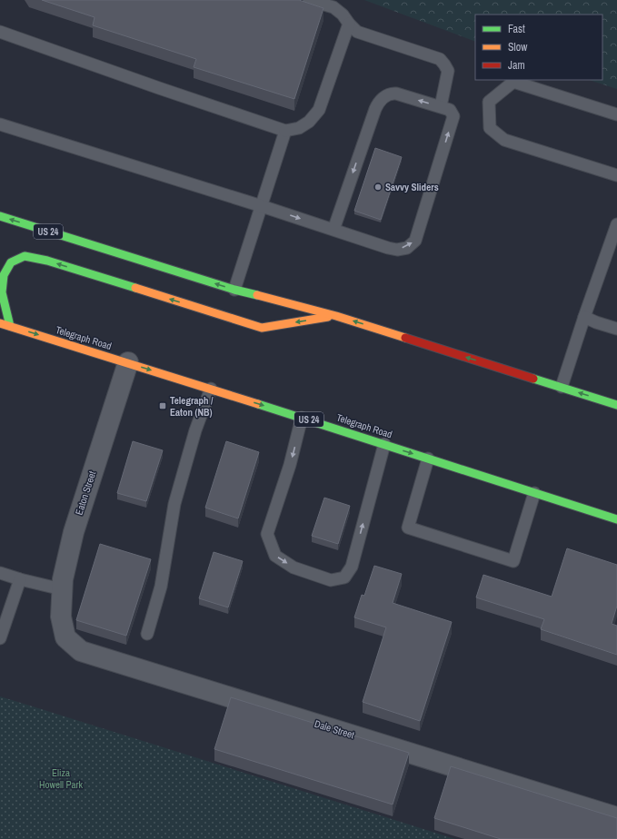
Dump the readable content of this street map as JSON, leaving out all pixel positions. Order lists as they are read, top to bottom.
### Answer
{
  "streets": {
    "main road": ["US 24", "Telegraph Road"],
    "street": ["Eaton Street", "Dale Street"]
  },
  "crossings": [
    ["Telegraph Road", "Eaton Street"],
    ["Eaton Street", "Dale Street"]
  ],
  "one_way": ["Telegraph Road"],
  "parks": ["Eliza Howell Park"],
  "places": {
    "other": ["Savvy Sliders"],
    "transit": ["Telegraph / Eaton (NB)"]
  },
  "legend": ["Fast", "Slow", "Jam"]
}
